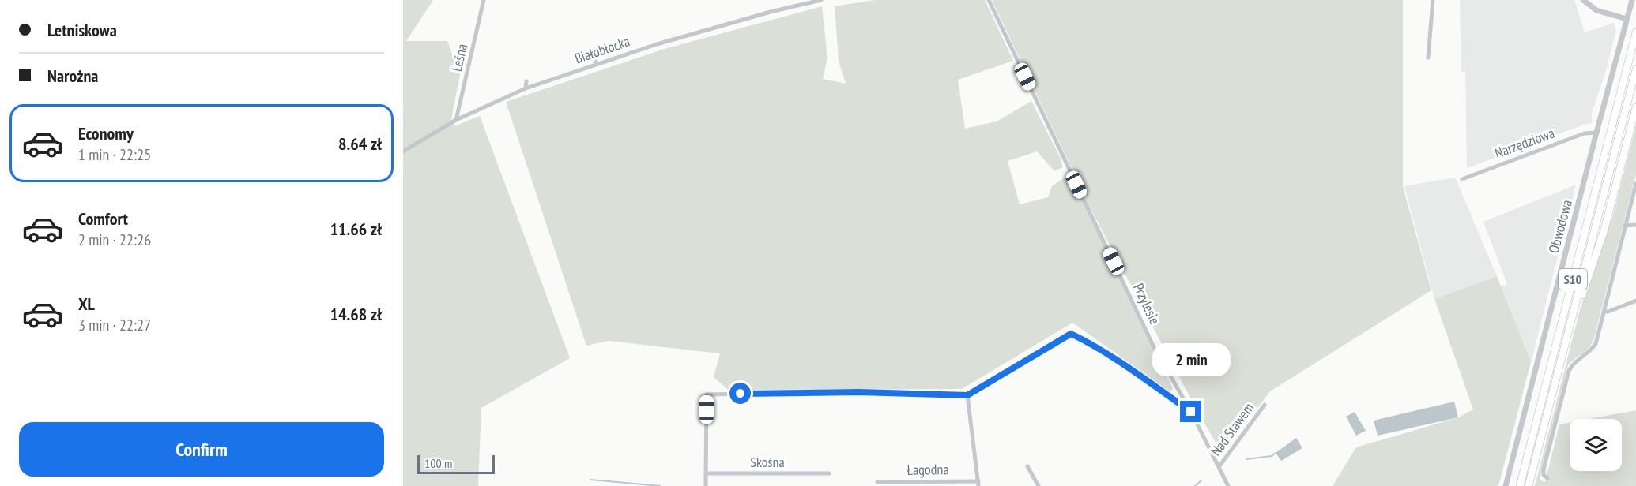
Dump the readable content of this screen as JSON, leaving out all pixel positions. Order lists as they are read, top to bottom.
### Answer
{
  "streets": {
    "highway": ["S10"],
    "street": [
      "Białobłocka",
      "Leśna",
      "Narzędziowa",
      "Obwodowa",
      "Przylesie",
      "Nad Stawem",
      "Skośna",
      "Łagodna"
    ]
  },
  "crossings": [
    ["Białobłocka", "Leśna"],
    ["Narzędziowa", "Obwodowa"],
    ["Przylesie", "Nad Stawem"]
  ],
  "scale_bar": "100 m",
  "page": {
    "banner": ["Letniskowa", "Narożna"],
    "list": [
      {
        "name": "Economy",
        "note": "1 min · 22:25",
        "value": "8.64 zł"
      },
      {
        "name": "Comfort",
        "note": "2 min · 22:26",
        "value": "11.66 zł"
      },
      {
        "name": "XL",
        "note": "3 min · 22:27",
        "value": "14.68 zł"
      }
    ],
    "bubble": "2 min",
    "buttons": "Confirm",
    "scale": "100 m"
  }
}
